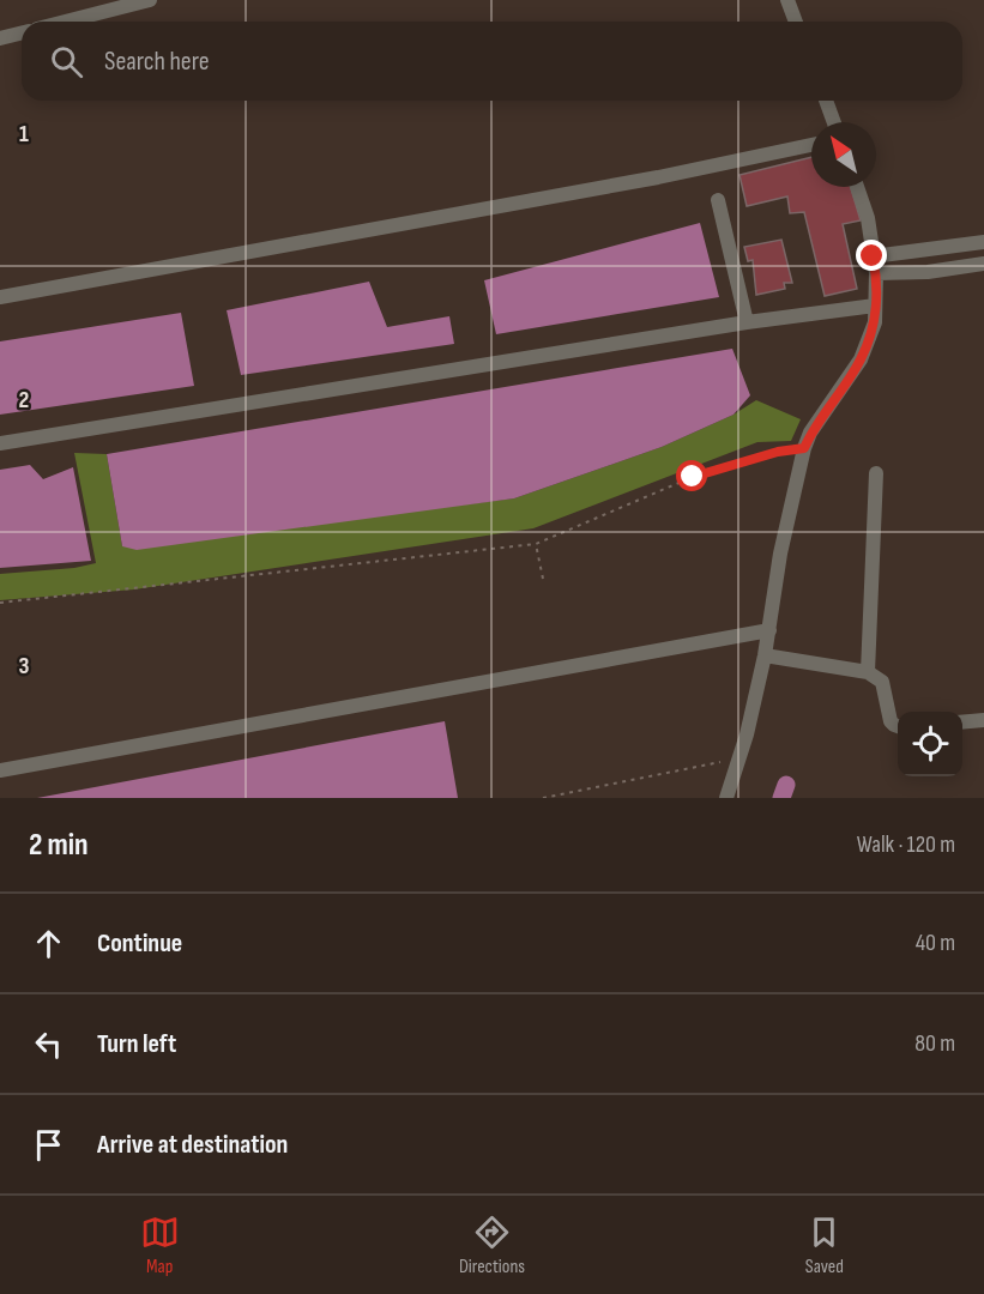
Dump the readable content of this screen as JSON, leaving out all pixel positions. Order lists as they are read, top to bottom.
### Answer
{
  "north": "top left",
  "page": {
    "search": "Search here",
    "heading": ["2 min", "Walk · 120 m"],
    "list": [
      ["Continue", "40 m"],
      ["Turn left", "80 m"],
      "Arrive at destination"
    ],
    "nav": ["Map", "Directions", "Saved"]
  },
  "grid": {
    "rows": ["1", "2", "3"]
  }
}
